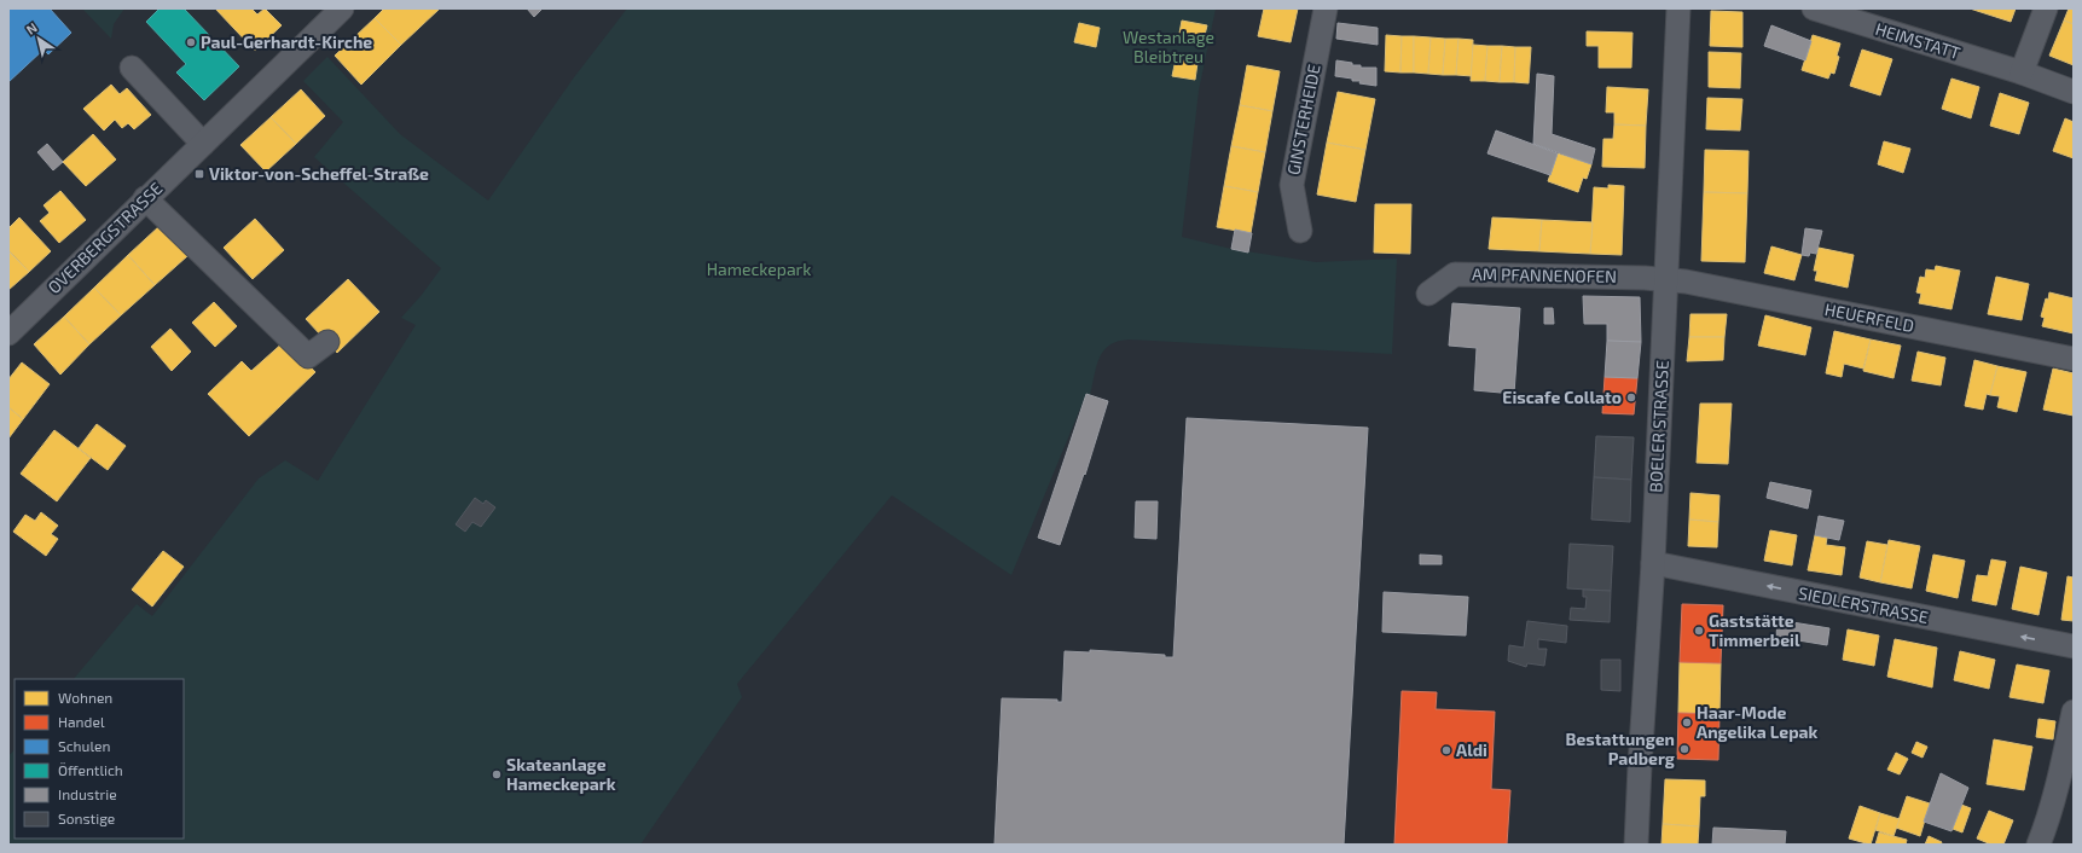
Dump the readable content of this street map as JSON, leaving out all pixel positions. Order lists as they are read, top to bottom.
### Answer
{
  "streets": {
    "street": [
      "HEIMSTATT",
      "GINSTERHEIDE",
      "OVERBERGSTRASSE",
      "AM PFANNENOFEN",
      "HEUERFELD",
      "BOELER STRASSE",
      "SIEDLERSTRASSE"
    ]
  },
  "crossings": [
    ["AM PFANNENOFEN", "HEUERFELD"],
    ["AM PFANNENOFEN", "BOELER STRASSE"],
    ["HEUERFELD", "BOELER STRASSE"],
    ["BOELER STRASSE", "SIEDLERSTRASSE"]
  ],
  "one_way": ["SIEDLERSTRASSE"],
  "parks": ["Westanlage Bleibtreu", "Hameckepark"],
  "places": {
    "other": [
      "Paul-Gerhardt-Kirche",
      "Eiscafe Collato",
      "Gaststätte Timmerbeil",
      "Haar-Mode Angelika Lepak",
      "Bestattungen Padberg",
      "Aldi",
      "Skateanlage Hameckepark"
    ],
    "transit": ["Viktor-von-Scheffel-Straße"]
  },
  "legend": [
    "Wohnen",
    "Handel",
    "Schulen",
    "Öffentlich",
    "Industrie",
    "Sonstige"
  ],
  "north": "top left"
}
